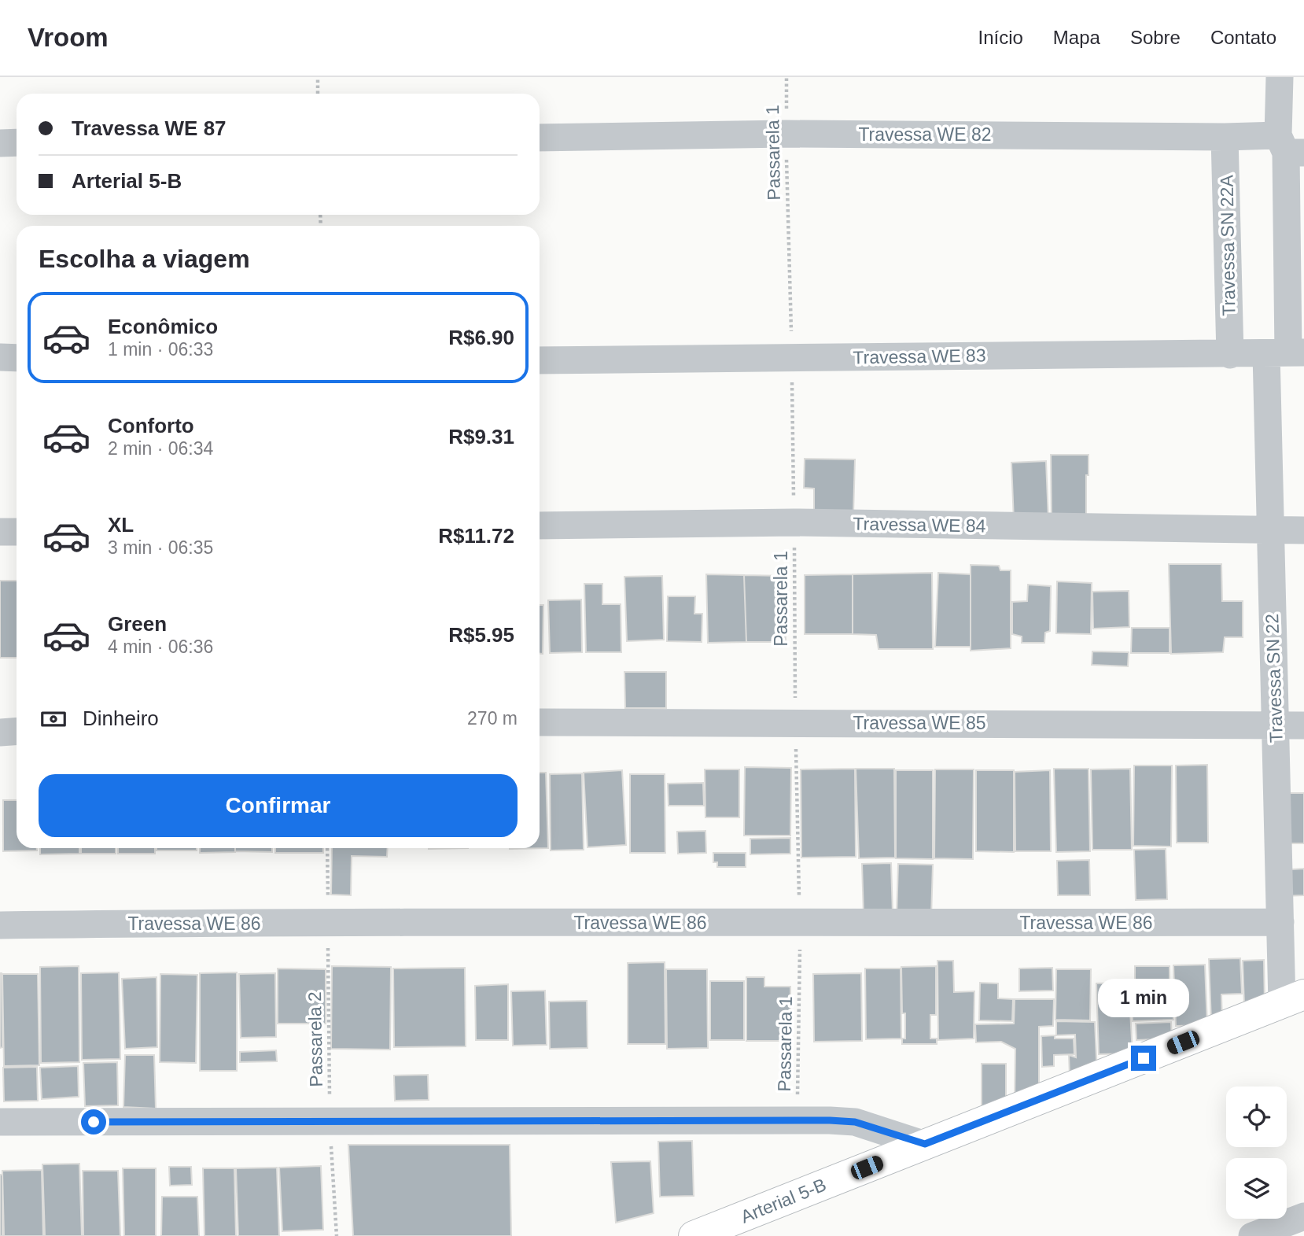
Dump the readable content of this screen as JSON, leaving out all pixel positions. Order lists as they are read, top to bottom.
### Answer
{
  "streets": {
    "main road": ["Arterial 5-B"],
    "street": [
      "Travessa WE 82",
      "Travessa SN 22A",
      "Travessa WE 83",
      "Travessa WE 84",
      "Travessa SN 22",
      "Travessa WE 85",
      "Travessa WE 86"
    ],
    "path": ["Passarela 1", "Passarela 2"]
  },
  "crossings": [
    ["Travessa WE 82", "Passarela 1"],
    ["Travessa WE 82", "Travessa SN 22A"],
    ["Passarela 1", "Travessa WE 83"],
    ["Passarela 1", "Travessa WE 84"],
    ["Passarela 1", "Travessa WE 85"],
    ["Passarela 1", "Travessa WE 86"],
    ["Travessa SN 22A", "Travessa WE 83"],
    ["Travessa WE 83", "Travessa SN 22"],
    ["Travessa WE 84", "Travessa SN 22"],
    ["Travessa SN 22", "Travessa WE 85"],
    ["Travessa SN 22", "Travessa WE 86"],
    ["Travessa SN 22", "Arterial 5-B"],
    ["Travessa WE 86", "Passarela 2"]
  ],
  "page": {
    "header": "Vroom",
    "nav": [
      "Início",
      "Mapa",
      "Sobre",
      "Contato"
    ],
    "banner": ["Travessa WE 87", "Arterial 5-B"],
    "heading": "Escolha a viagem",
    "list": [
      {
        "name": "Econômico",
        "note": "1 min · 06:33",
        "value": "R$6.90"
      },
      {
        "name": "Conforto",
        "note": "2 min · 06:34",
        "value": "R$9.31"
      },
      {
        "name": "XL",
        "note": "3 min · 06:35",
        "value": "R$11.72"
      },
      {
        "name": "Green",
        "note": "4 min · 06:36",
        "value": "R$5.95"
      }
    ],
    "pay": ["Dinheiro", "270 m"],
    "buttons": "Confirmar",
    "bubble": "1 min"
  }
}
